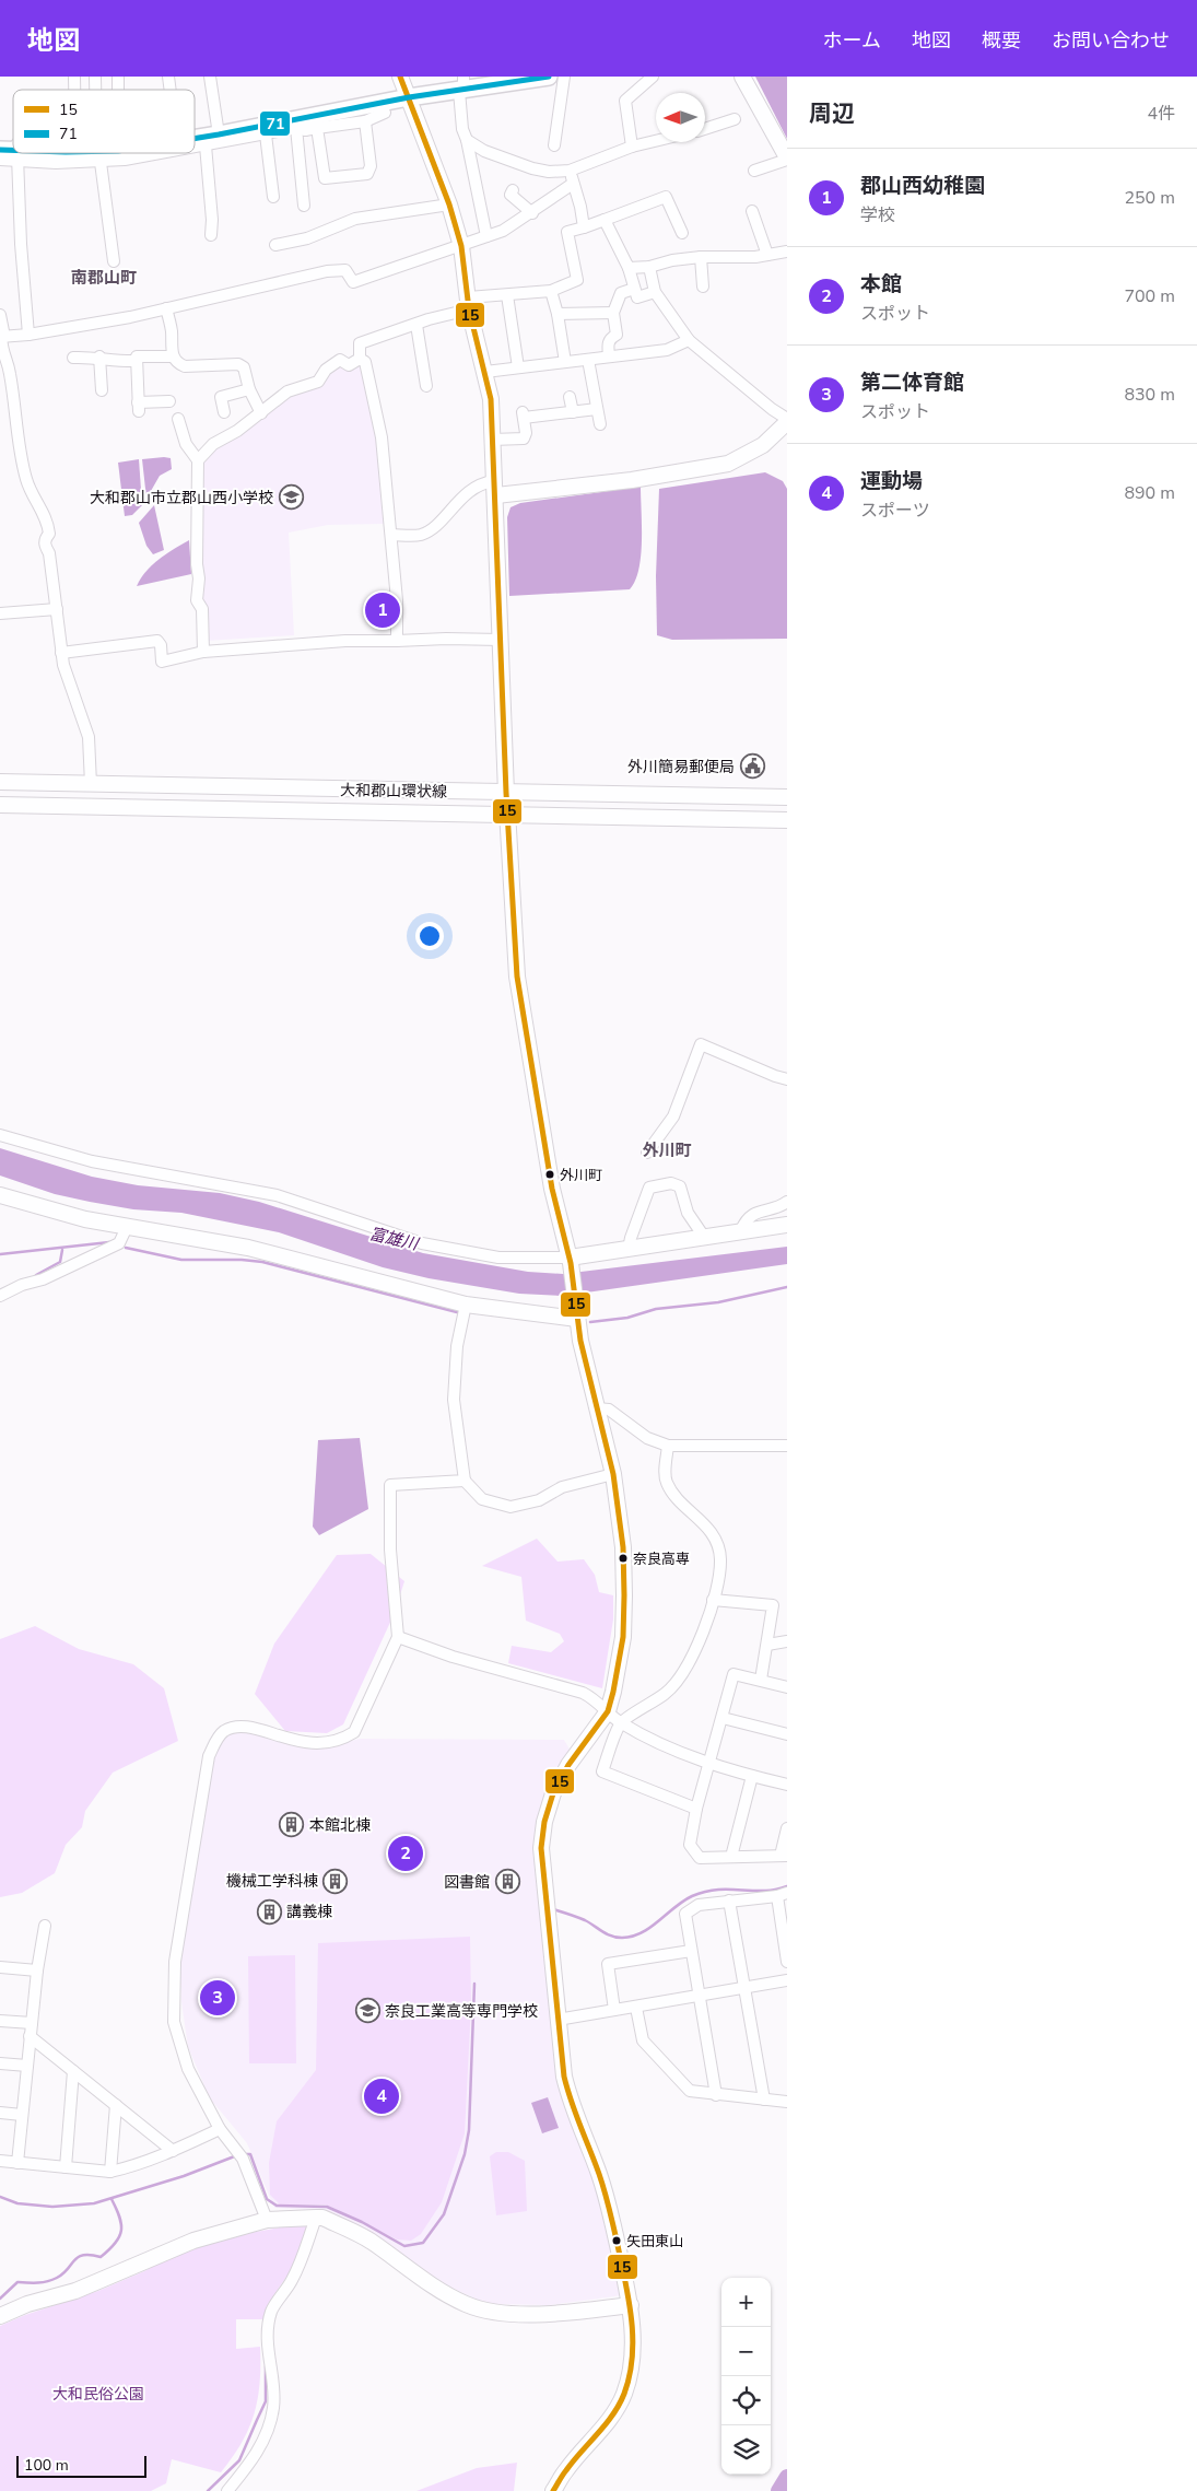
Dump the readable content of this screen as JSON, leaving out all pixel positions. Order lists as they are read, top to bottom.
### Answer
{
  "streets": {
    "main road": ["大和郡山環状線"]
  },
  "districts": ["南郡山町", "外川町"],
  "water": ["富雄川"],
  "parks": ["大和民俗公園"],
  "places": {
    "school or university": ["大和郡山市立郡山西小学校", "奈良工業高等専門学校"],
    "public building": ["外川簡易郵便局"],
    "other": ["外川町", "奈良高専", "矢田東山"],
    "building": [
      "本館北棟",
      "機械工学科棟",
      "図書館",
      "講義棟"
    ]
  },
  "lines": ["transit line 15", "transit line 71"],
  "legend": ["15", "71"],
  "scale_bar": "100 m",
  "north": "left",
  "page": {
    "header": "地図",
    "nav": [
      "ホーム",
      "地図",
      "概要",
      "お問い合わせ"
    ],
    "heading": ["周辺", "4件"],
    "list": [
      {
        "mark": "1",
        "name": "郡山西幼稚園",
        "note": "学校",
        "value": "250 m"
      },
      {
        "mark": "2",
        "name": "本館",
        "note": "スポット",
        "value": "700 m"
      },
      {
        "mark": "3",
        "name": "第二体育館",
        "note": "スポット",
        "value": "830 m"
      },
      {
        "mark": "4",
        "name": "運動場",
        "note": "スポーツ",
        "value": "890 m"
      }
    ],
    "pins": [
      "1",
      "2",
      "3",
      "4"
    ],
    "map_buttons": ["+", "−"],
    "scale": "100 m"
  }
}
